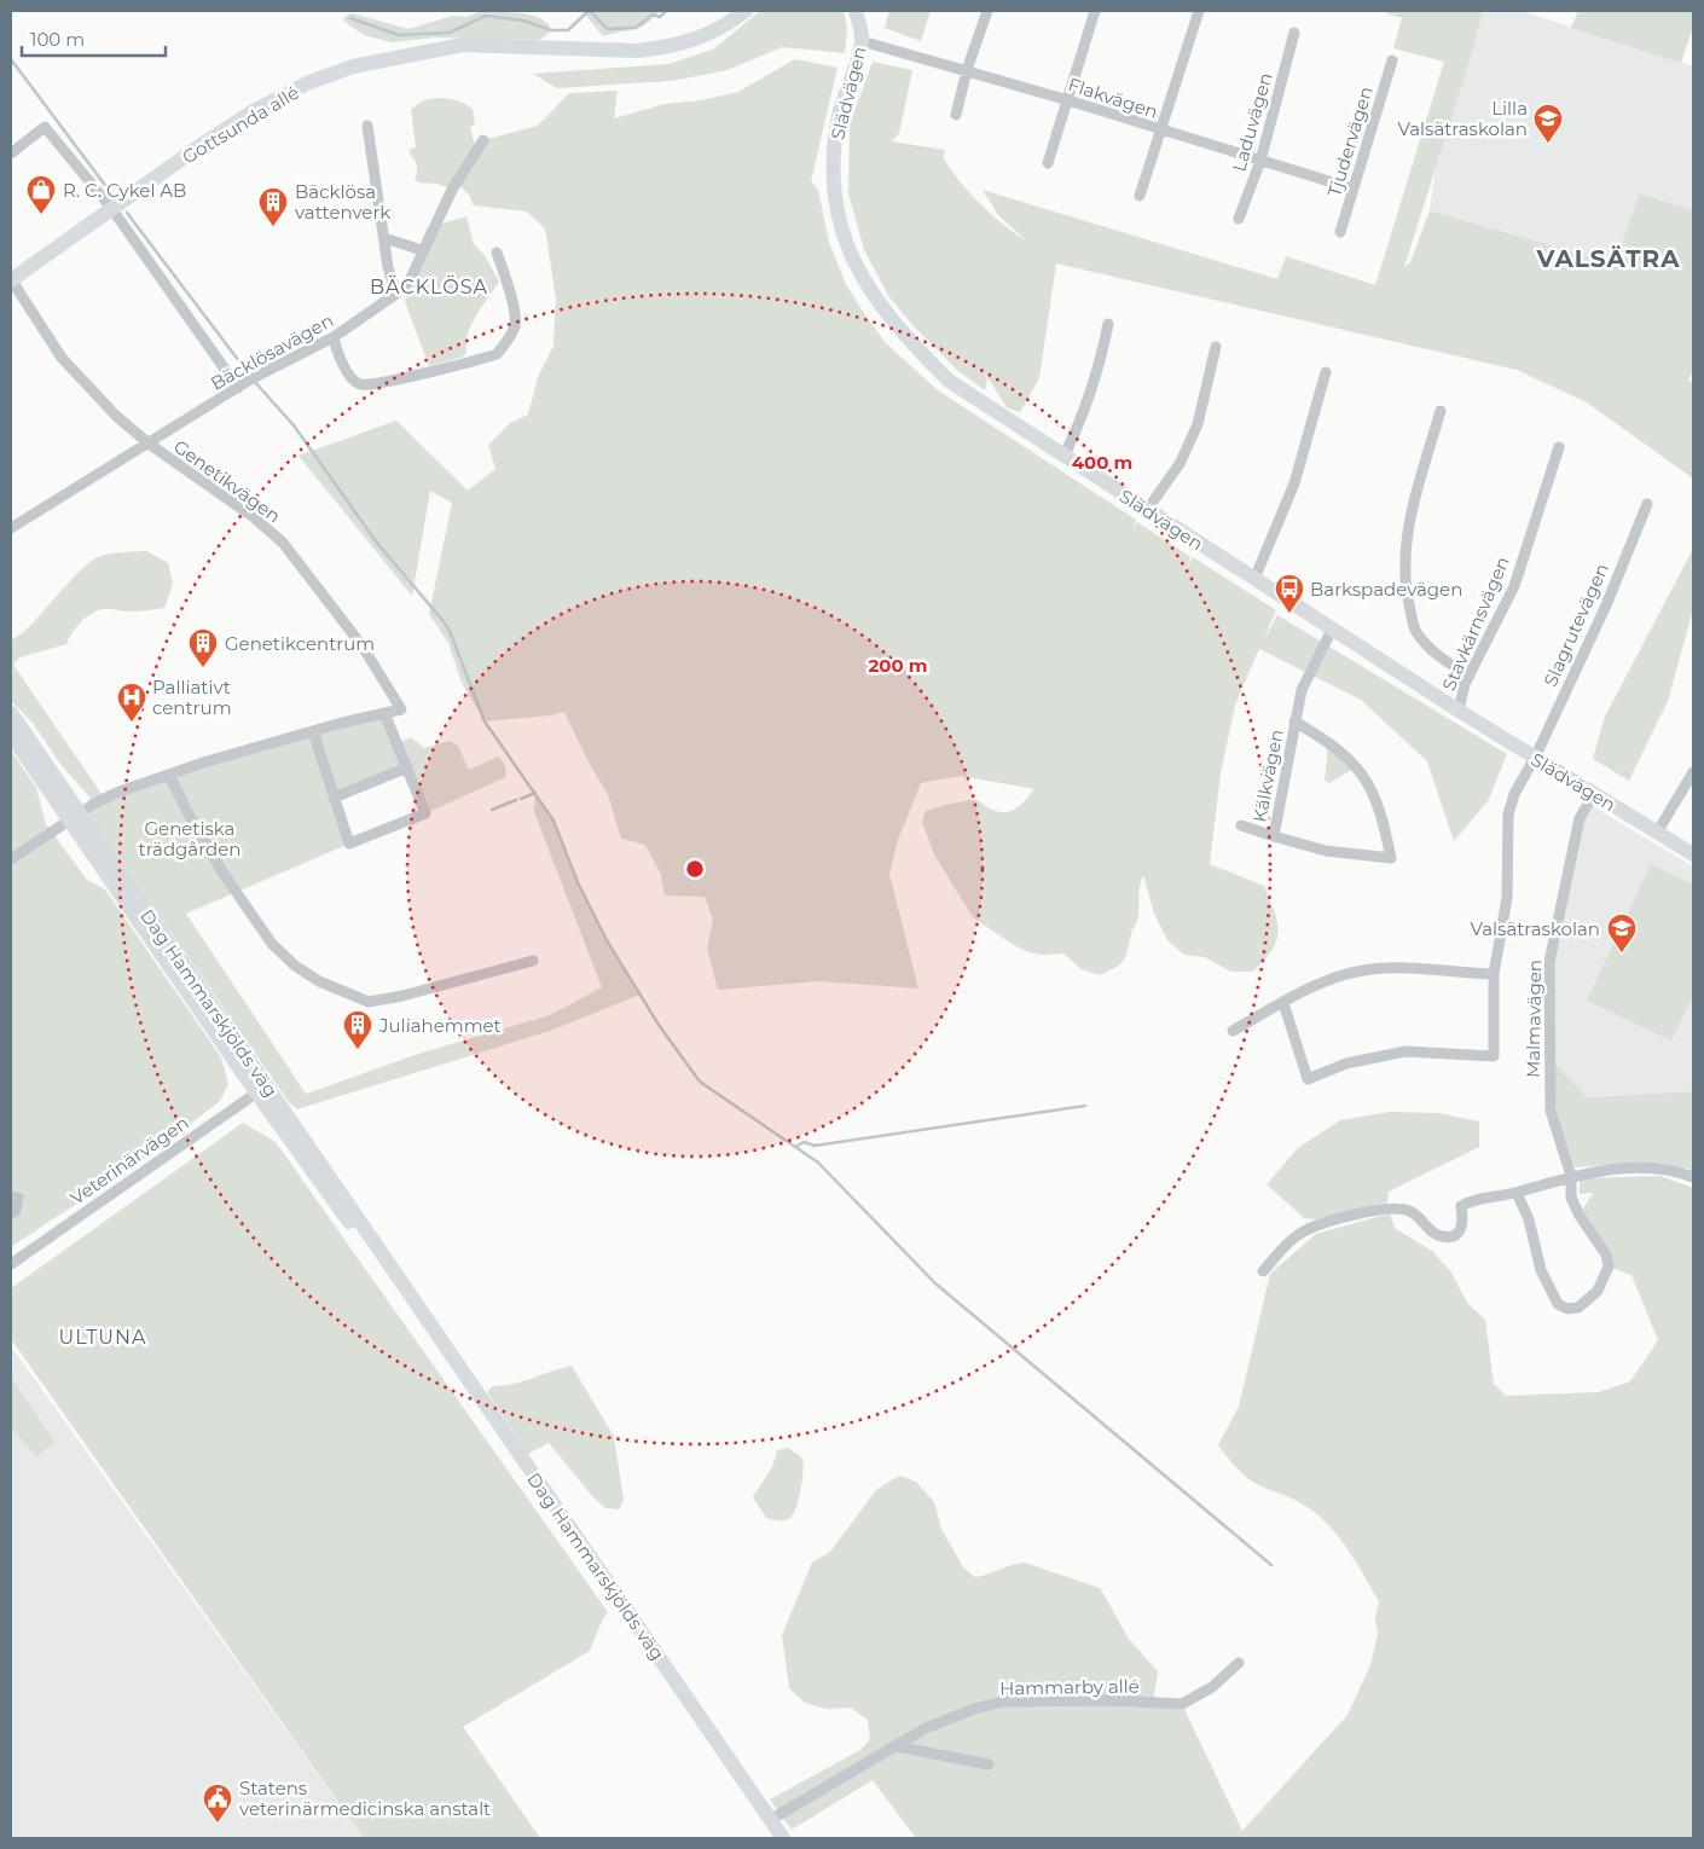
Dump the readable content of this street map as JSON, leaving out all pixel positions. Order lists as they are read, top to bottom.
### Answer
{
  "streets": {
    "street": [
      "Slädvägen",
      "Flakvägen",
      "Laduvägen",
      "Gottsunda allé",
      "Tjudervägen",
      "Bäcklösavägen",
      "Genetikvägen",
      "Stavkärnsvägen",
      "Slagrutevägen",
      "Kälkvägen",
      "Dag Hammarskjölds väg",
      "Malmavägen",
      "Veterinärvägen",
      "Hammarby allé"
    ]
  },
  "crossings": [
    ["Slädvägen", "Flakvägen"],
    ["Slädvägen", "Stavkärnsvägen"],
    ["Slädvägen", "Slagrutevägen"],
    ["Slädvägen", "Kälkvägen"],
    ["Slädvägen", "Malmavägen"],
    ["Flakvägen", "Laduvägen"],
    ["Flakvägen", "Tjudervägen"],
    ["Gottsunda allé", "Genetikvägen"],
    ["Bäcklösavägen", "Genetikvägen"],
    ["Dag Hammarskjölds väg", "Veterinärvägen"],
    ["Dag Hammarskjölds väg", "Hammarby allé"]
  ],
  "districts": ["VALSÄTRA", "BÄCKLÖSA", "ULTUNA"],
  "parks": ["Genetiska trädgården"],
  "places": {
    "school or university": ["Lilla Valsätraskolan", "Valsätraskolan"],
    "shop": ["R. C. Cykel AB"],
    "building": ["Bäcklösa vattenverk", "Genetikcentrum", "Juliahemmet"],
    "bus stop": ["Barkspadevägen"],
    "hospital": ["Palliativt centrum"],
    "public building": ["Statens veterinärmedicinska anstalt"]
  },
  "scale_bar": "100 m",
  "rings": ["400 m", "200 m"]
}
